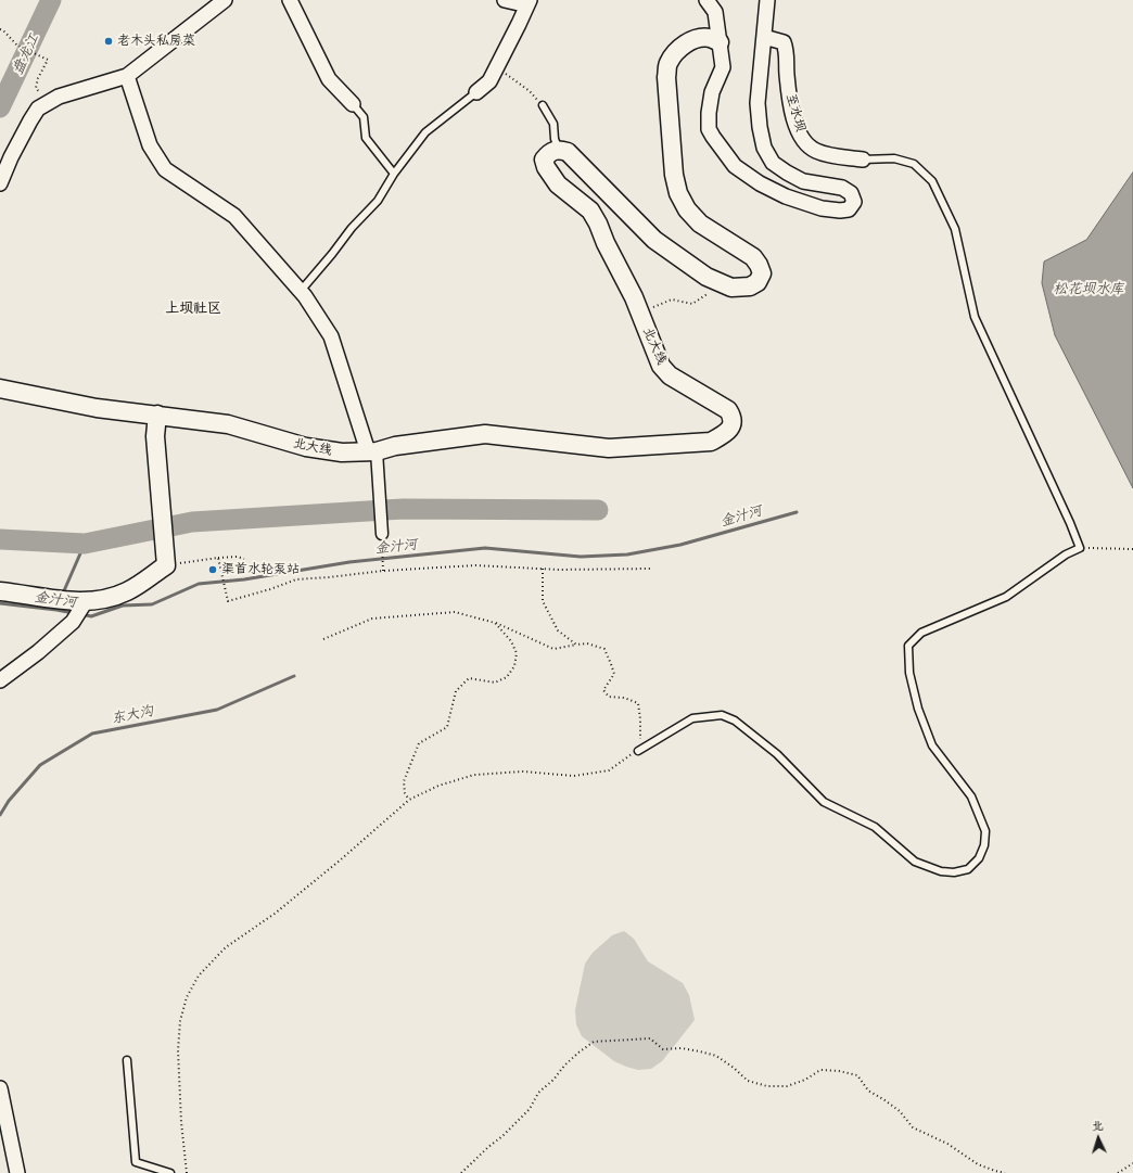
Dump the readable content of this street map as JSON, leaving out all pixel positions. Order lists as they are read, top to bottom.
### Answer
{
  "streets": {
    "street": ["至水坝", "北大线"]
  },
  "districts": ["上坝社区"],
  "water": [
    "盘龙江",
    "松花坝水库",
    "金汁河",
    "东大沟"
  ],
  "places": ["老木头私房菜", "渠首水轮泵站"],
  "north": "top"
}
